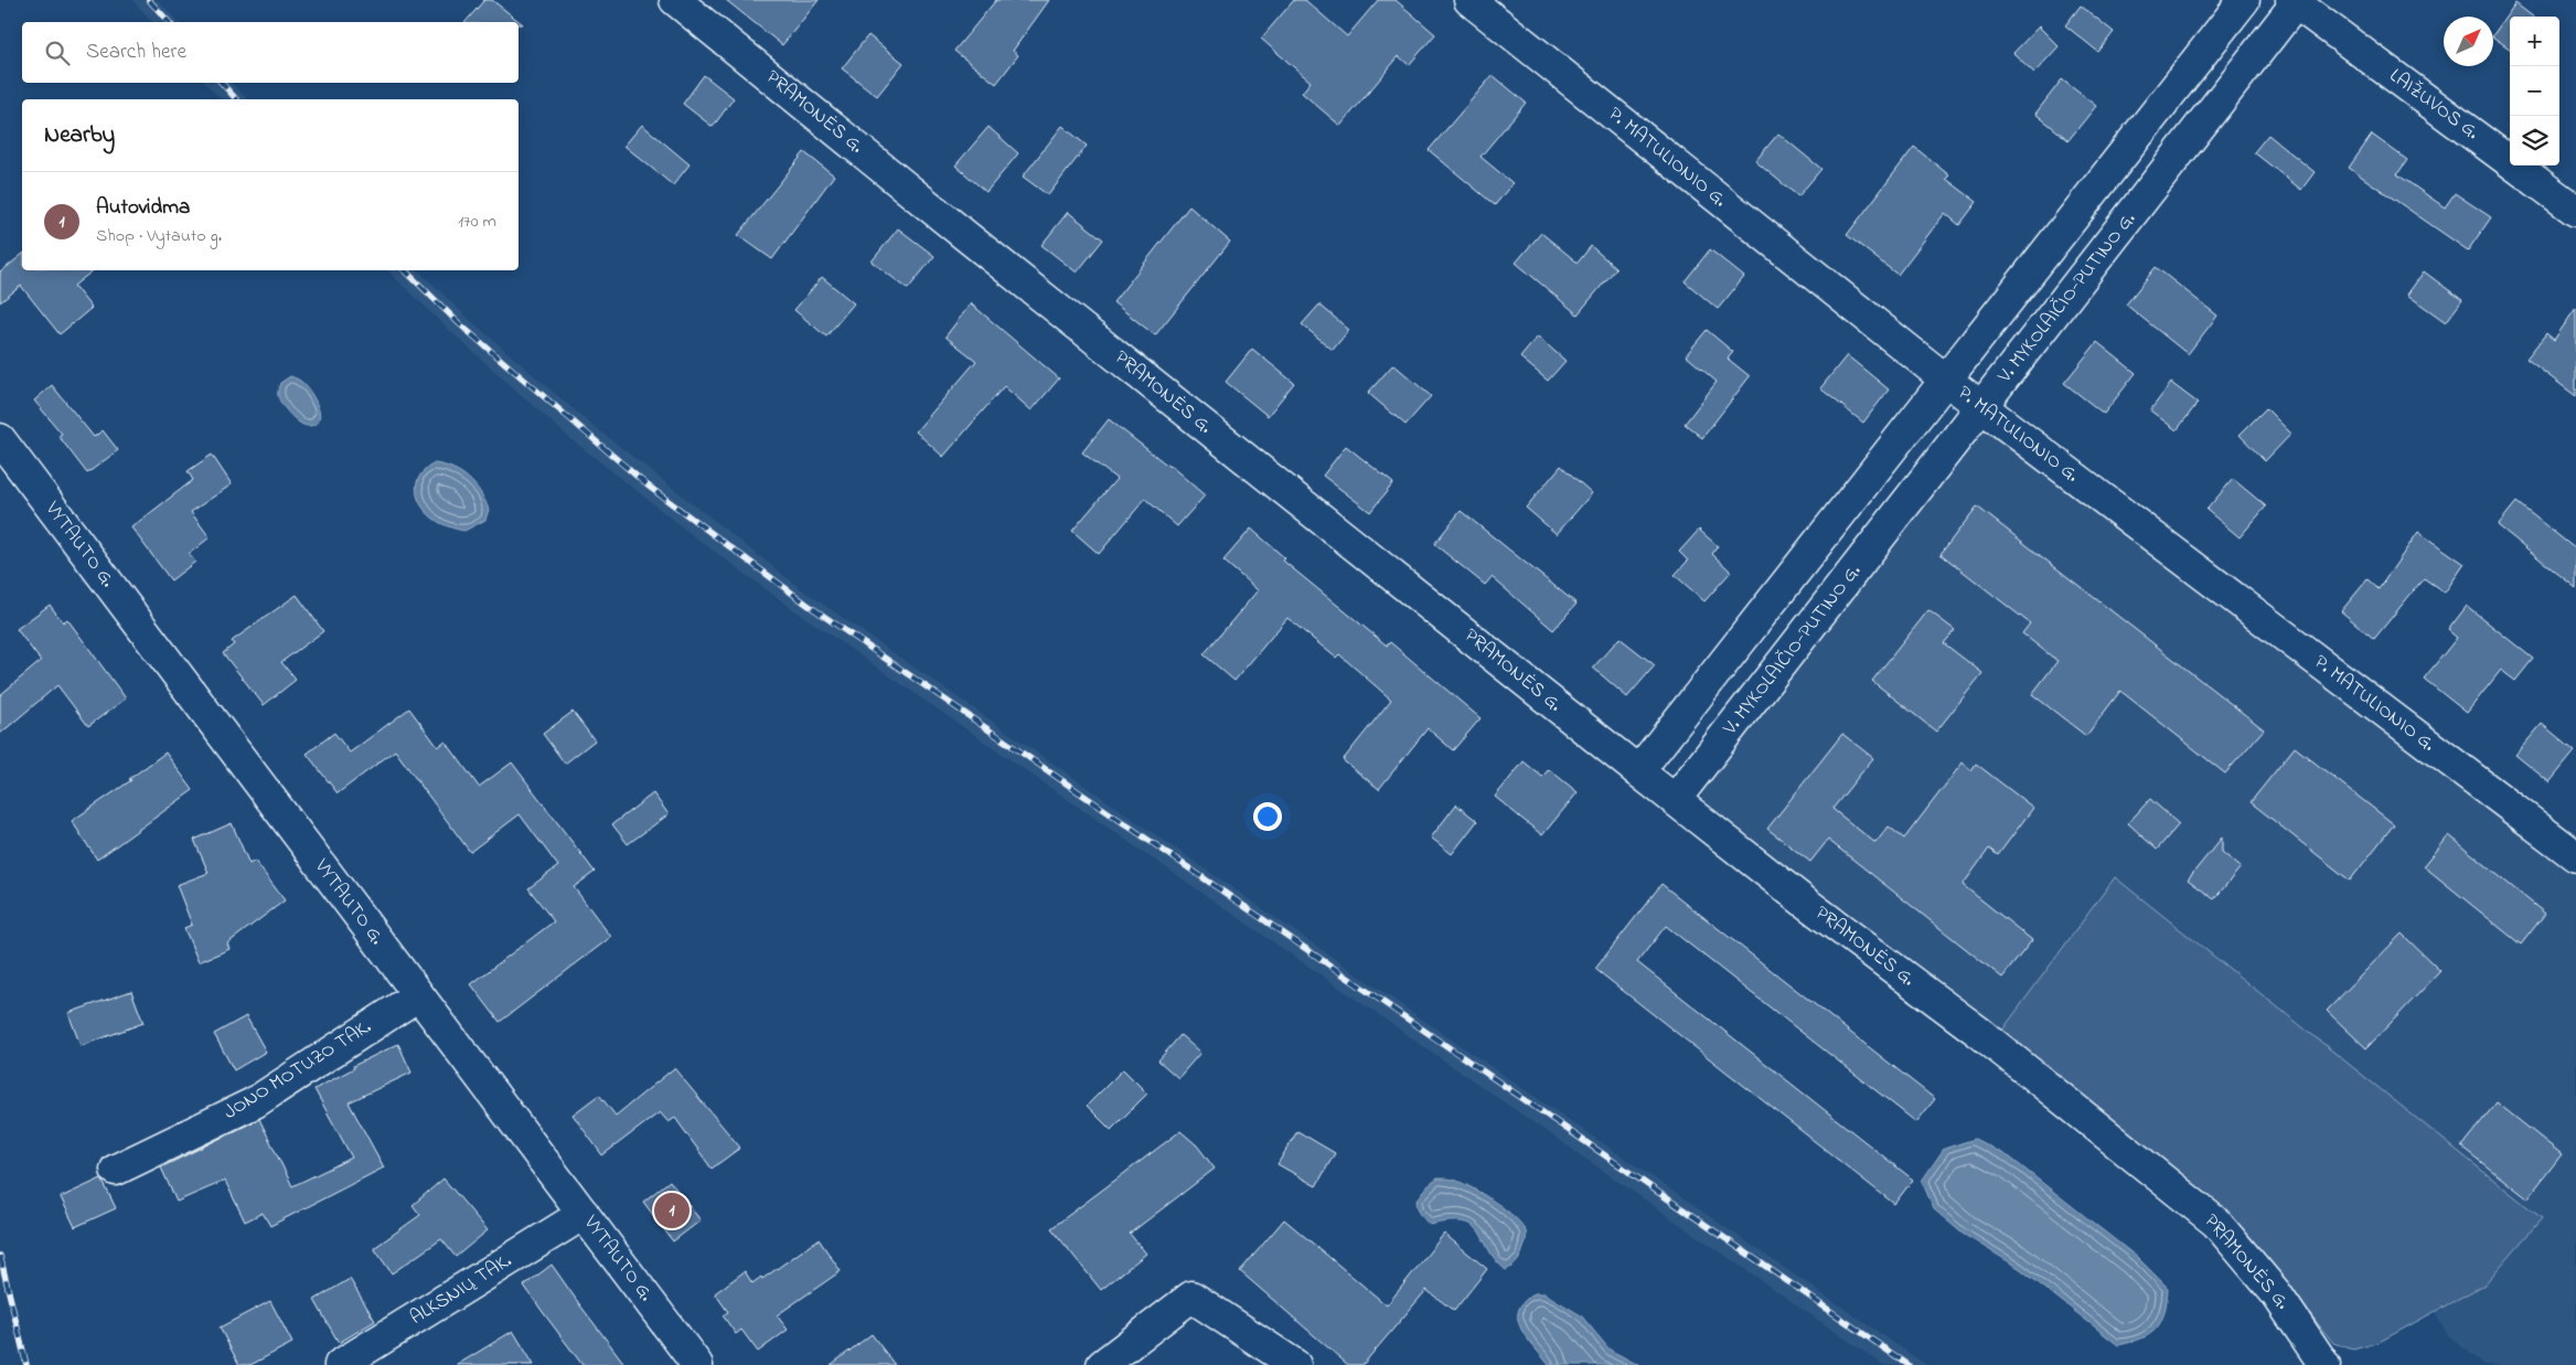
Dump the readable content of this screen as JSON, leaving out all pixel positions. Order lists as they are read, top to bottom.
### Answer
{
  "streets": {
    "street": [
      "LAIŽUVOS G.",
      "PRAMONĖS G.",
      "P. MATULIONIO G.",
      "V. MYKOLAIČIO-PUTINO G.",
      "VYTAUTO G.",
      "JONO MOTUZO TAK.",
      "ALKSNIŲ TAK."
    ]
  },
  "crossings": [
    ["LAIŽUVOS G.", "V. MYKOLAIČIO-PUTINO G."],
    ["PRAMONĖS G.", "V. MYKOLAIČIO-PUTINO G."],
    ["P. MATULIONIO G.", "V. MYKOLAIČIO-PUTINO G."],
    ["VYTAUTO G.", "JONO MOTUZO TAK."],
    ["VYTAUTO G.", "ALKSNIŲ TAK."]
  ],
  "north": "top right",
  "page": {
    "map_buttons": ["+", "−"],
    "search": "Search here",
    "heading": "Nearby",
    "list": [
      {
        "mark": "1",
        "name": "Autovidma",
        "note": "Shop · Vytauto g.",
        "value": "170 m"
      }
    ],
    "pins": "1"
  }
}
